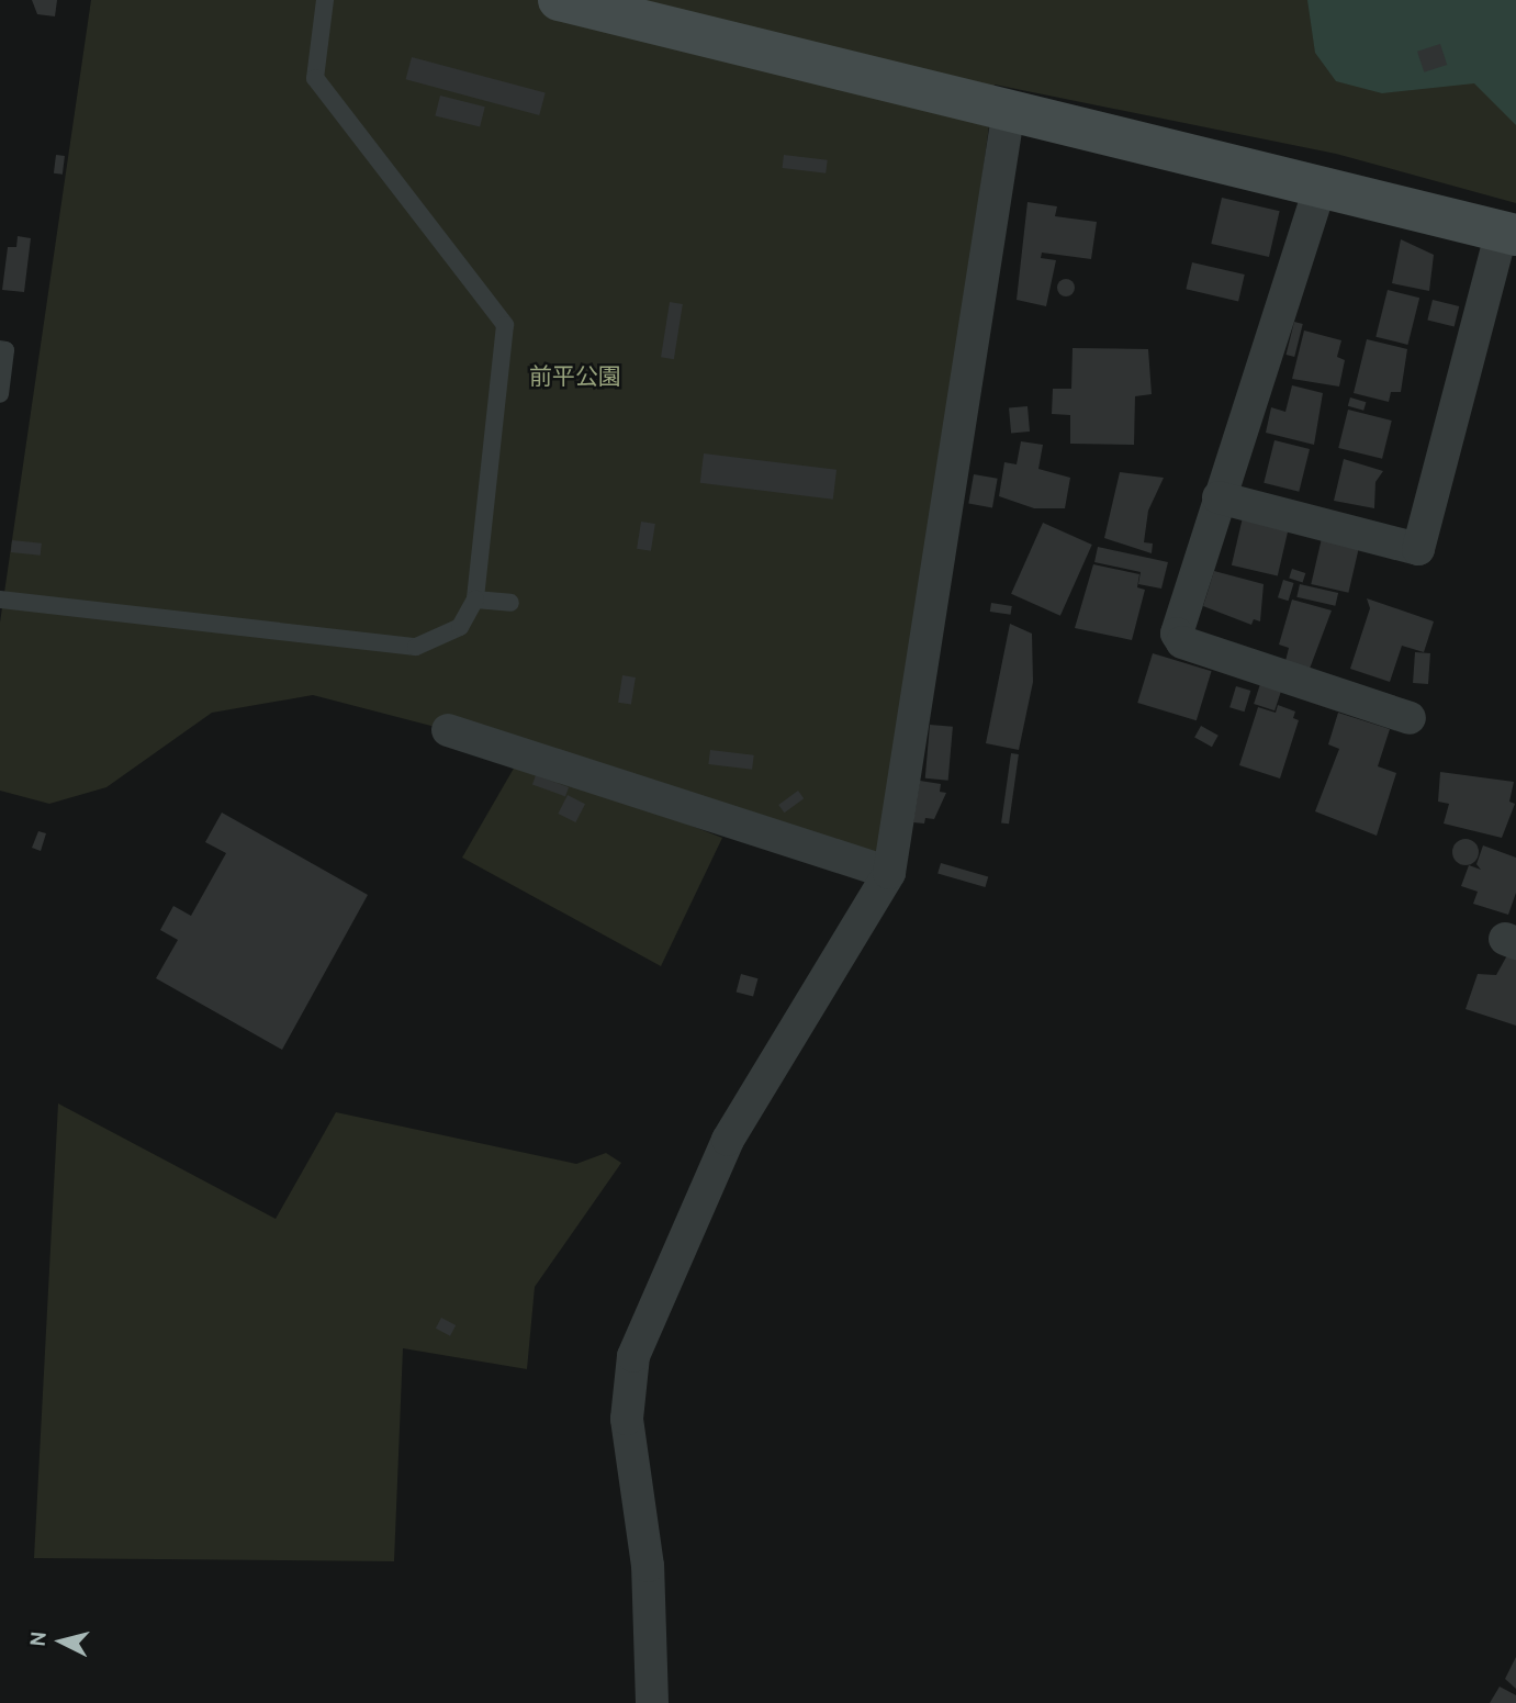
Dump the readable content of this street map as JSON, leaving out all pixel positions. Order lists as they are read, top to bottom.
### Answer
{
  "parks": ["前平公園"],
  "north": "left"
}
